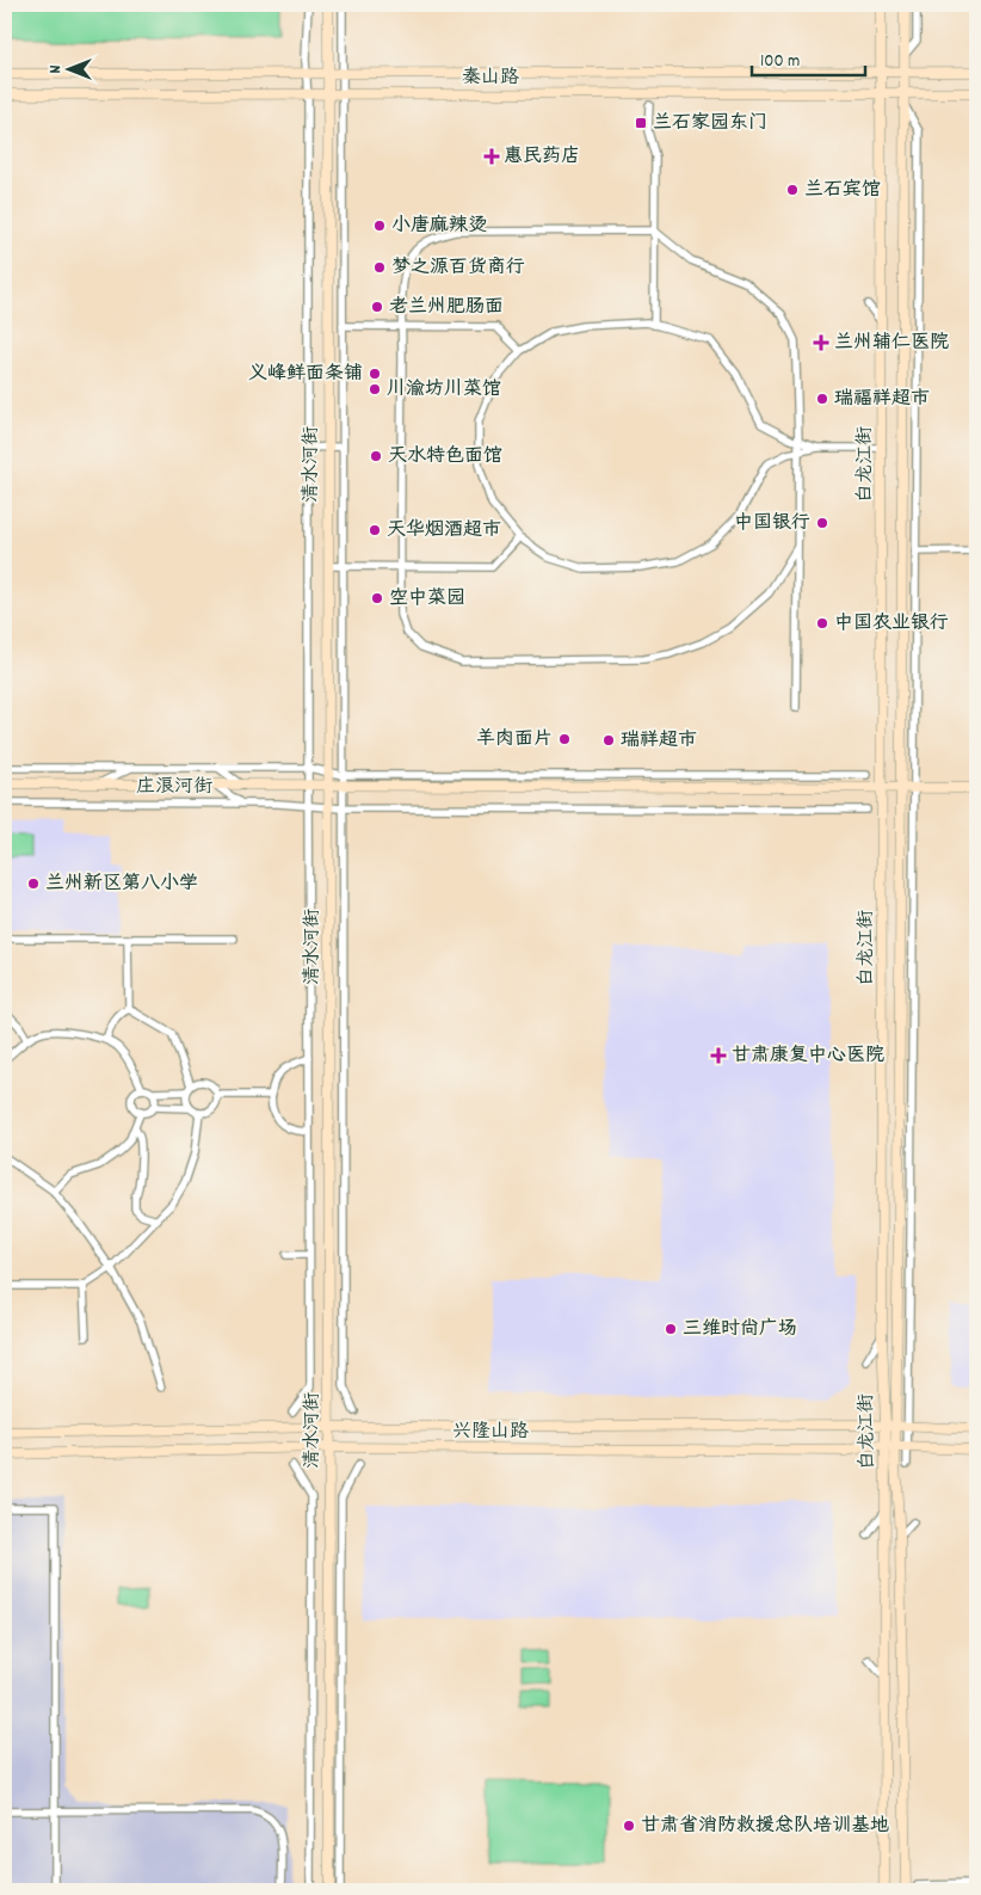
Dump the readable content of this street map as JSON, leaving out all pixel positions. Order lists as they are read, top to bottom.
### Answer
{
  "streets": {
    "street": [
      "秦山路",
      "清水河街",
      "白龙江街",
      "庄浪河街",
      "兴隆山路"
    ]
  },
  "crossings": [
    ["秦山路", "清水河街"],
    ["秦山路", "白龙江街"],
    ["清水河街", "庄浪河街"],
    ["清水河街", "兴隆山路"],
    ["白龙江街", "兴隆山路"]
  ],
  "places": {
    "transit": ["兰石家园东门"],
    "health": ["惠民药店", "兰州辅仁医院", "甘肃康复中心医院"],
    "other": [
      "兰石宾馆",
      "小唐麻辣烫",
      "梦之源百货商行",
      "老兰州肥肠面",
      "义峰鲜面条铺",
      "川渝坊川菜馆",
      "瑞福祥超市",
      "天水特色面馆",
      "中国银行",
      "天华烟酒超市",
      "空中菜园",
      "中国农业银行",
      "羊肉面片",
      "瑞祥超市",
      "兰州新区第八小学",
      "三维时尚广场",
      "甘肃省消防救援总队培训基地"
    ]
  },
  "scale_bar": "100 m",
  "north": "left"
}
